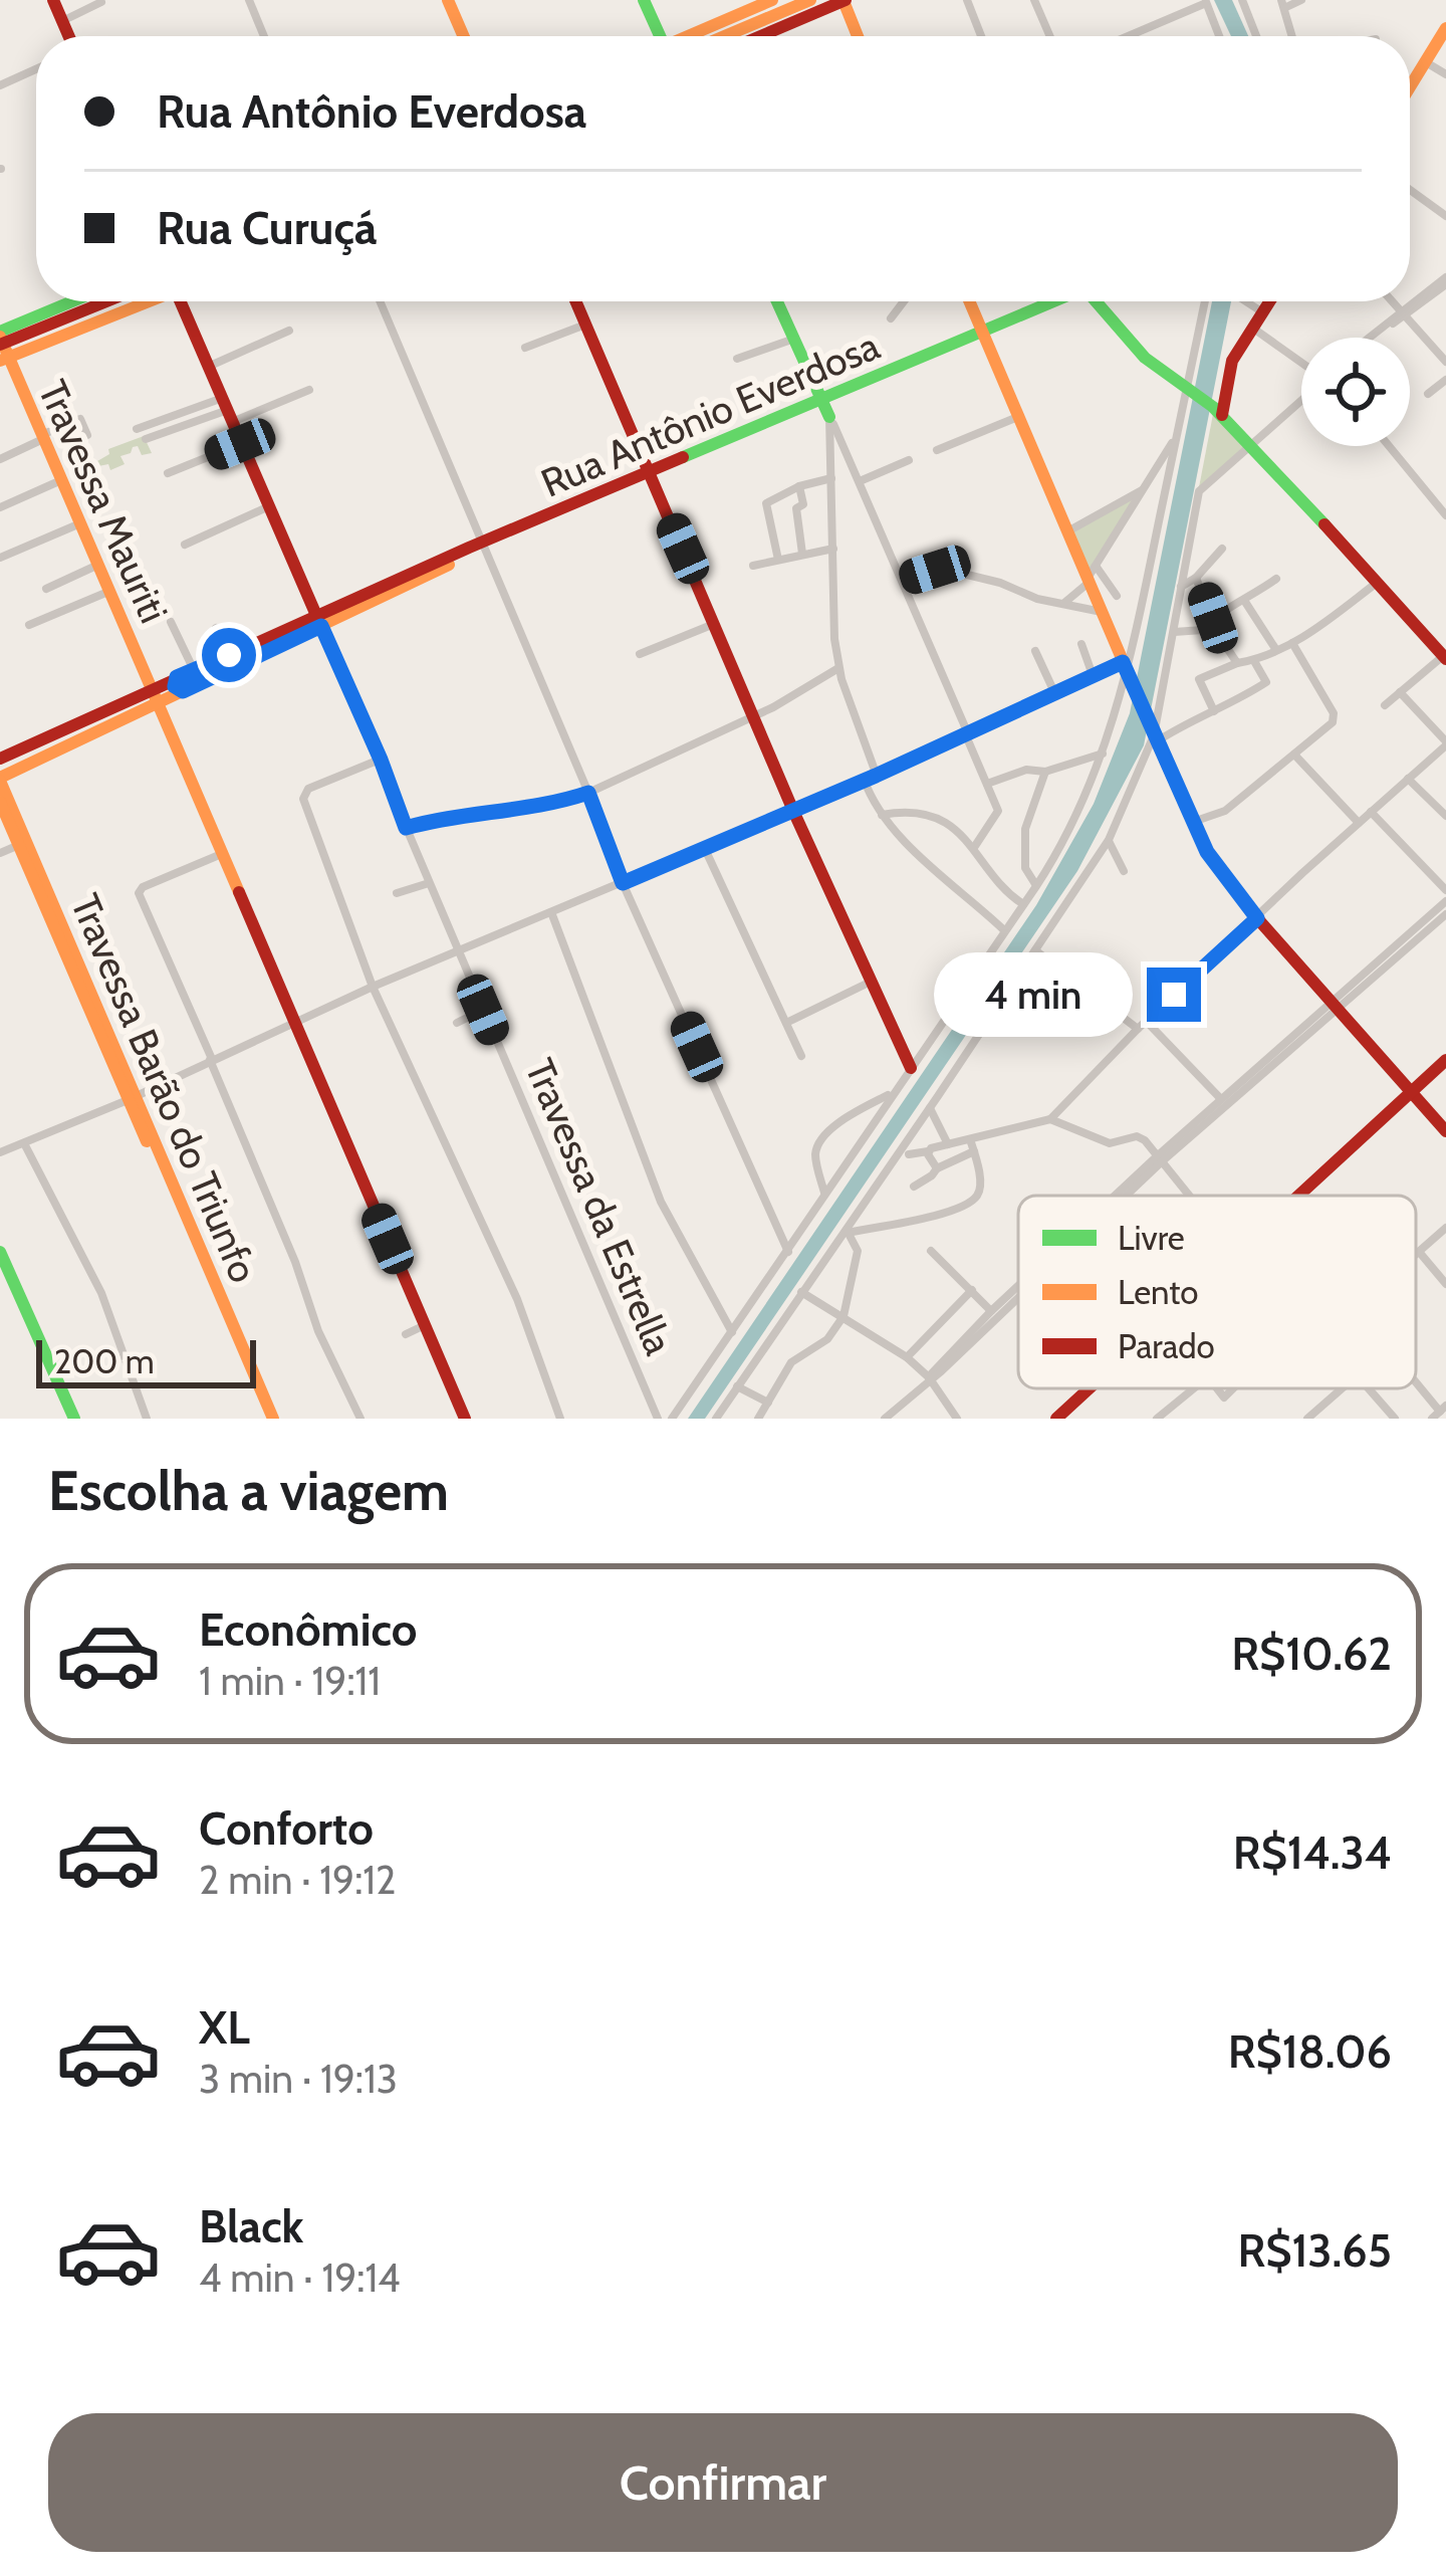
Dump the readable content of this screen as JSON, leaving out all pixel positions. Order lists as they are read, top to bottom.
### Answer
{
  "streets": {
    "street": [
      "Rua Antônio Everdosa",
      "Travessa Mauriti",
      "Travessa Barão do Triunfo",
      "Travessa da Estrella"
    ]
  },
  "crossings": [
    ["Rua Antônio Everdosa", "Travessa Mauriti"],
    ["Rua Antônio Everdosa", "Travessa Barão do Triunfo"],
    ["Rua Antônio Everdosa", "Travessa da Estrella"]
  ],
  "legend": ["Livre", "Lento", "Parado"],
  "scale_bar": "200 m",
  "page": {
    "banner": ["Rua Antônio Everdosa", "Rua Curuçá"],
    "bubble": "4 min",
    "scale": "200 m",
    "heading": "Escolha a viagem",
    "list": [
      {
        "name": "Econômico",
        "note": "1 min · 19:11",
        "value": "R$10.62"
      },
      {
        "name": "Conforto",
        "note": "2 min · 19:12",
        "value": "R$14.34"
      },
      {
        "name": "XL",
        "note": "3 min · 19:13",
        "value": "R$18.06"
      },
      {
        "name": "Black",
        "note": "4 min · 19:14",
        "value": "R$13.65"
      }
    ],
    "buttons": "Confirmar"
  }
}
